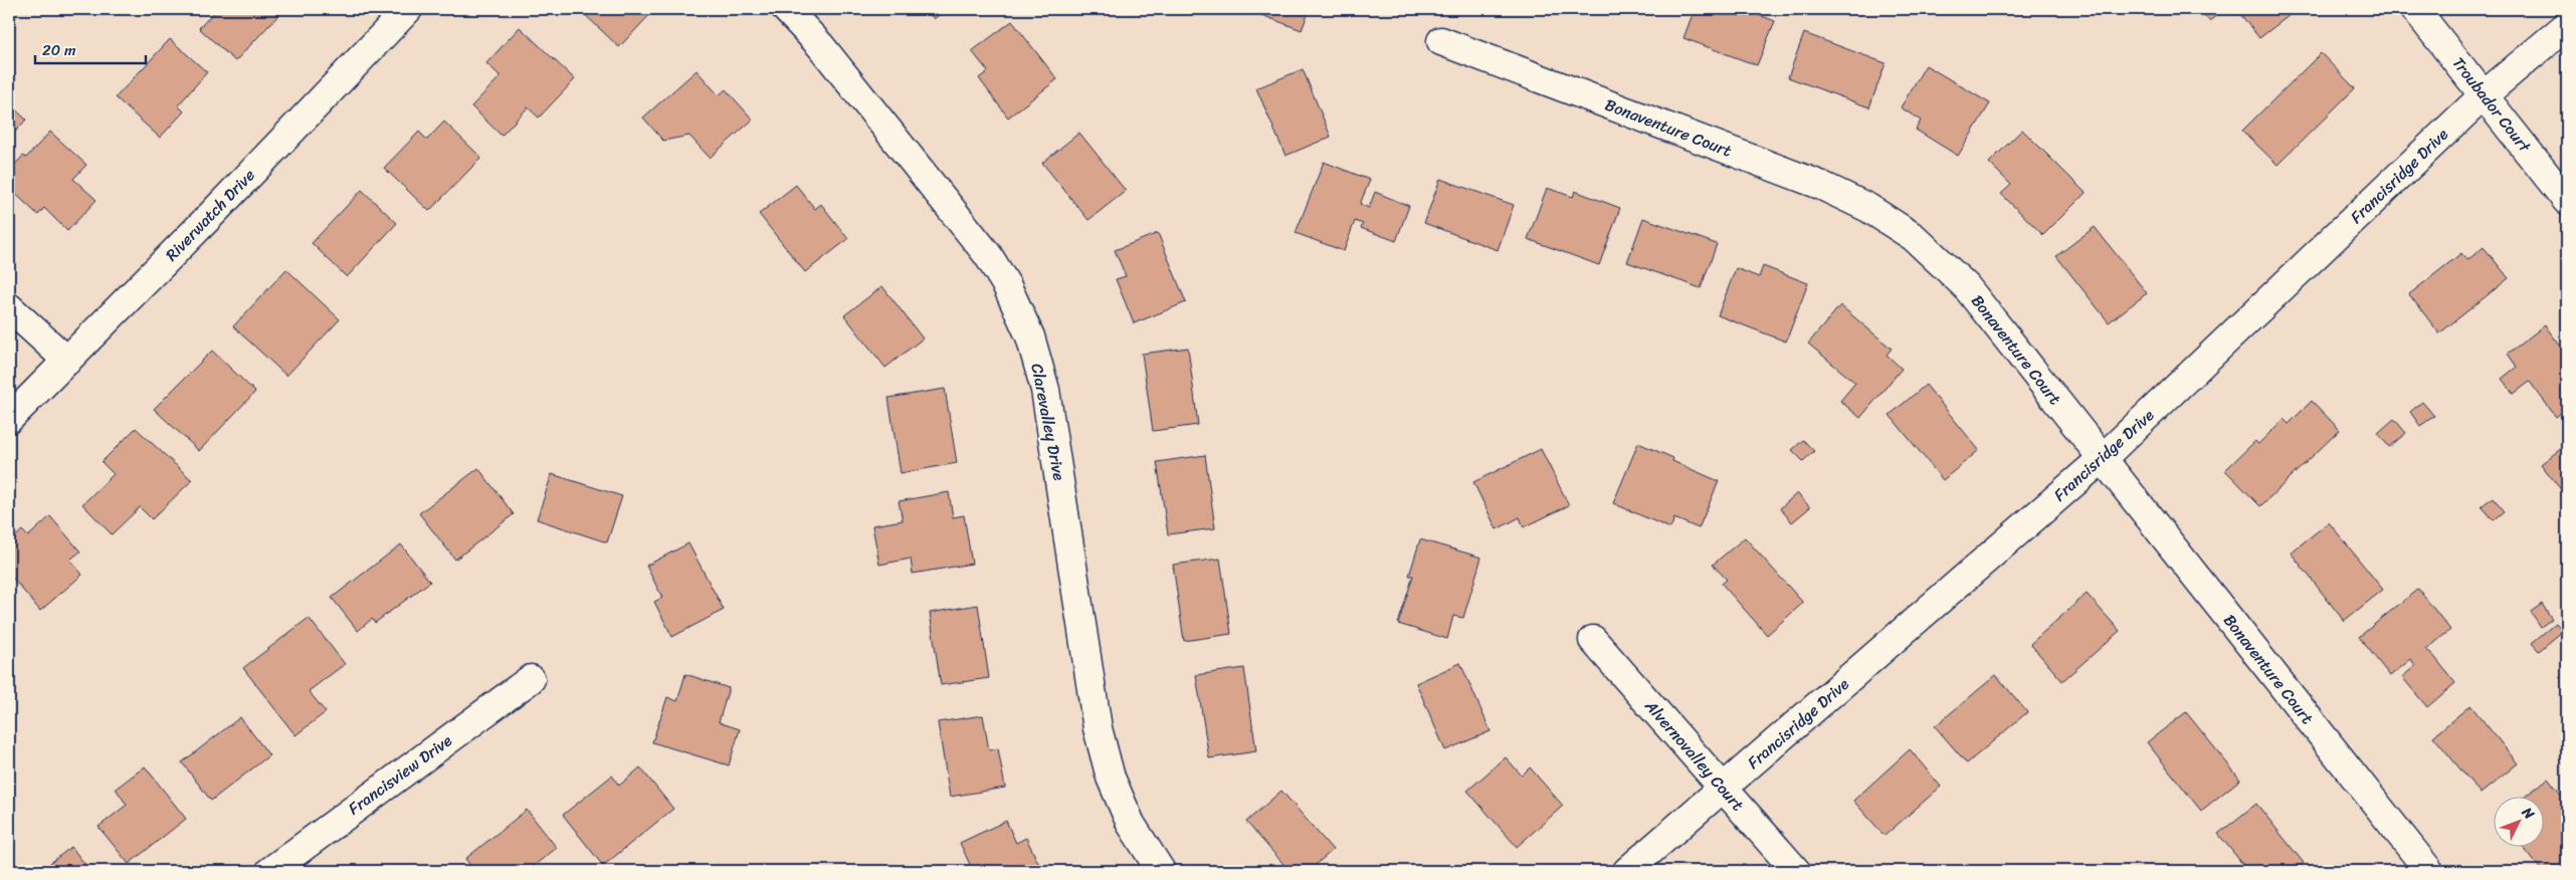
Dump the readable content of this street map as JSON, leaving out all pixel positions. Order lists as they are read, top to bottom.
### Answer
{
  "streets": {
    "street": [
      "Troubador Court",
      "Bonaventure Court",
      "Francisridge Drive",
      "Riverwatch Drive",
      "Clarevalley Drive",
      "Alvernovalley Court",
      "Francisview Drive"
    ]
  },
  "crossings": [
    ["Troubador Court", "Francisridge Drive"],
    ["Bonaventure Court", "Francisridge Drive"],
    ["Francisridge Drive", "Alvernovalley Court"]
  ],
  "scale_bar": "20 m",
  "north": "top right"
}
